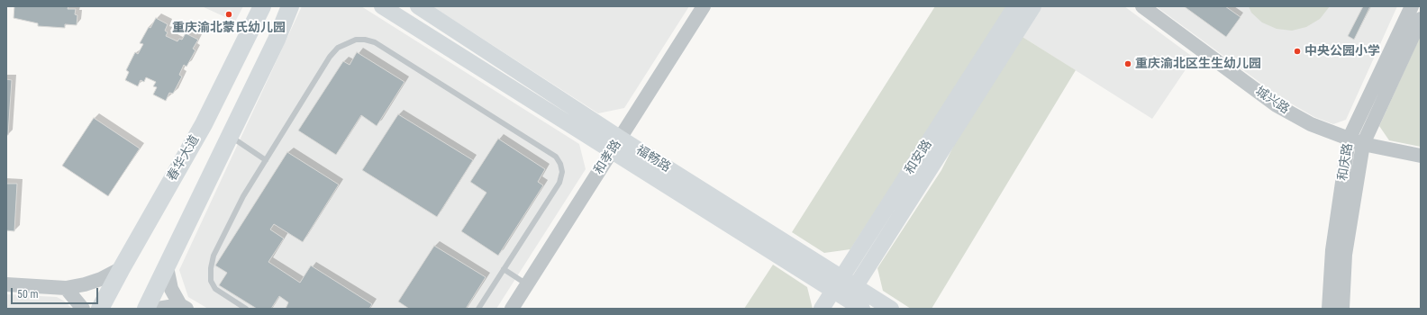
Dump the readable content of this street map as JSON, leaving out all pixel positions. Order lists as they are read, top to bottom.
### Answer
{
  "streets": {
    "main road": ["和安路", "春华大道", "福畅路"],
    "street": ["城兴路", "和孝路", "和庆路"]
  },
  "crossings": [
    ["城兴路", "和庆路"],
    ["和孝路", "福畅路"],
    ["和安路", "福畅路"]
  ],
  "places": ["重庆渝北蒙氏幼儿园", "中央公园小学", "重庆渝北区生生幼儿园"],
  "scale_bar": "50 m"
}
